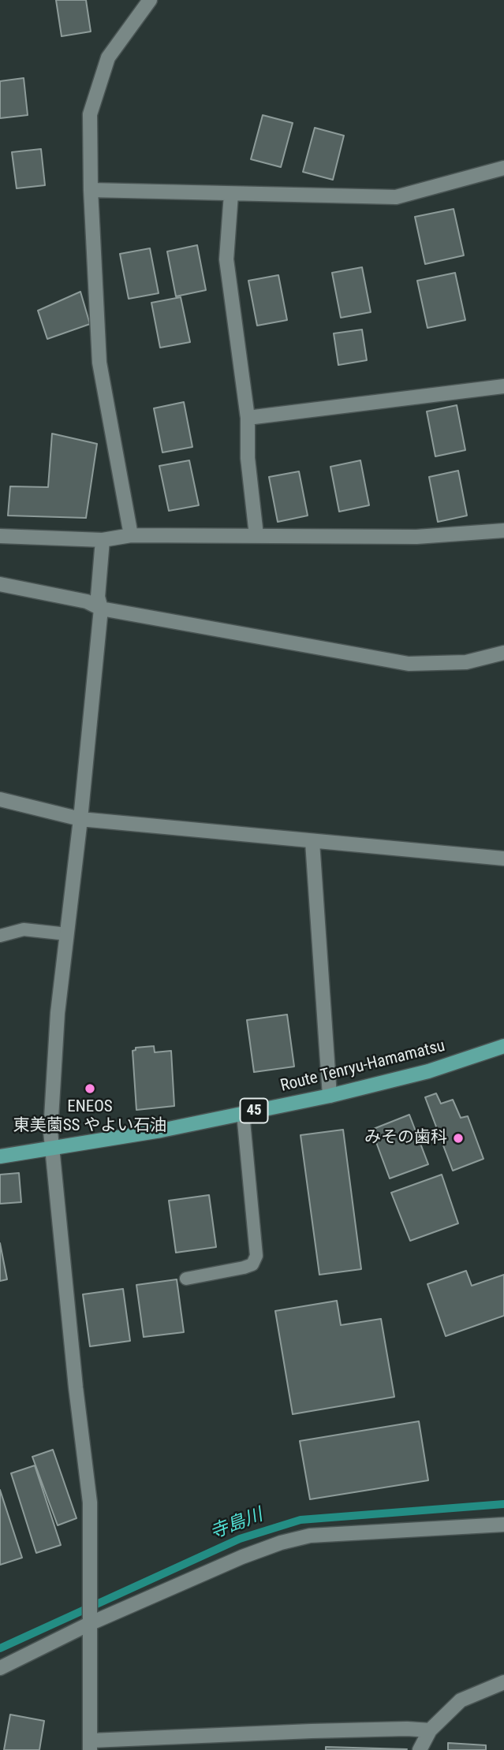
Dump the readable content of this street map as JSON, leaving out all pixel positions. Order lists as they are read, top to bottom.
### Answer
{
  "streets": {
    "main road": ["Route Tenryu-Hamamatsu", "45"]
  },
  "water": ["寺島川"],
  "places": ["ENEOS 東美薗SS やよい石油", "みその歯科"]
}
